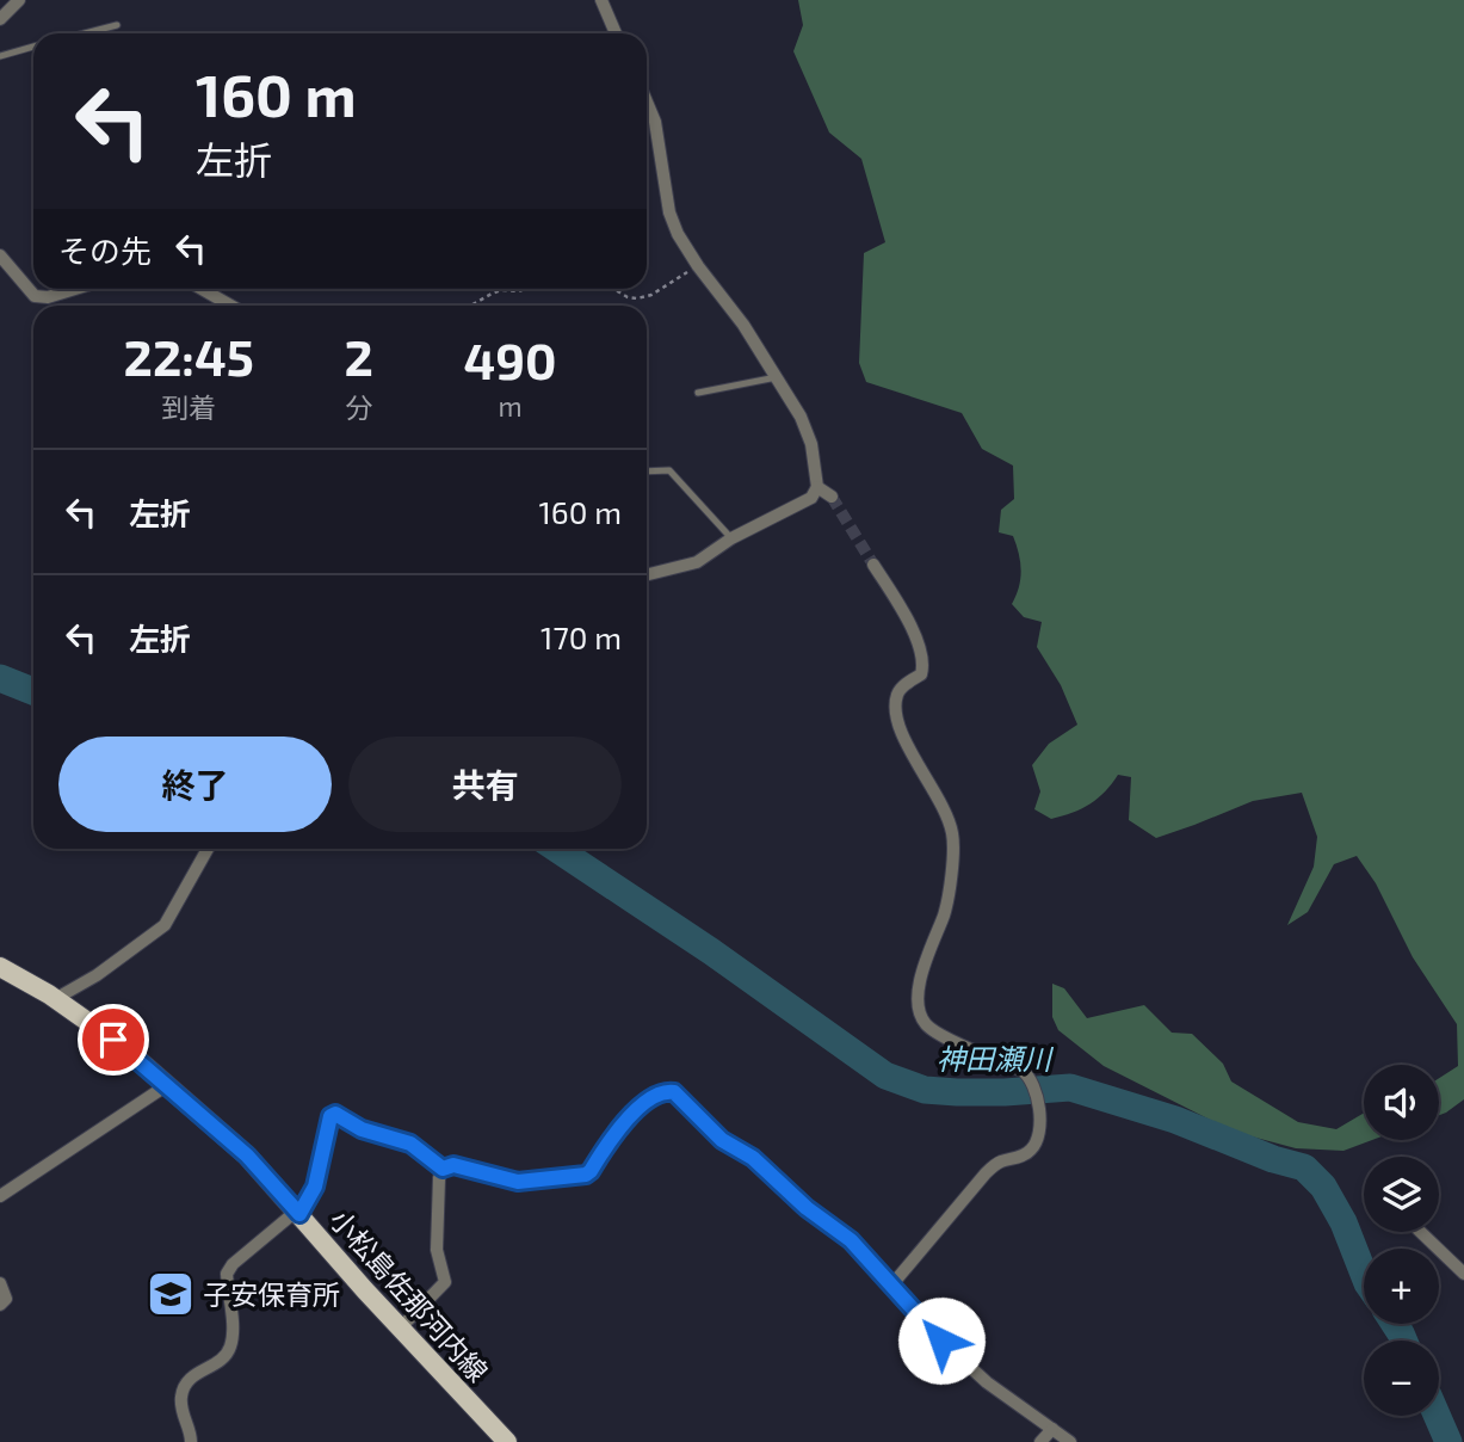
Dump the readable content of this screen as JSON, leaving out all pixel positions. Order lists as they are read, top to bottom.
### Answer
{
  "streets": {
    "main road": ["小松島佐那河内線"]
  },
  "water": ["神田瀬川"],
  "places": {
    "school or university": ["子安保育所"]
  },
  "page": {
    "turn": ["160 m", "左折"],
    "then": "その先",
    "eta": [
      "22:45",
      "到着",
      "2",
      "分",
      "490",
      "m"
    ],
    "list": [
      {
        "name": "左折",
        "value": "160 m"
      },
      {
        "name": "左折",
        "value": "170 m"
      }
    ],
    "buttons": ["終了", "共有"],
    "map_buttons": ["+", "−"]
  }
}
